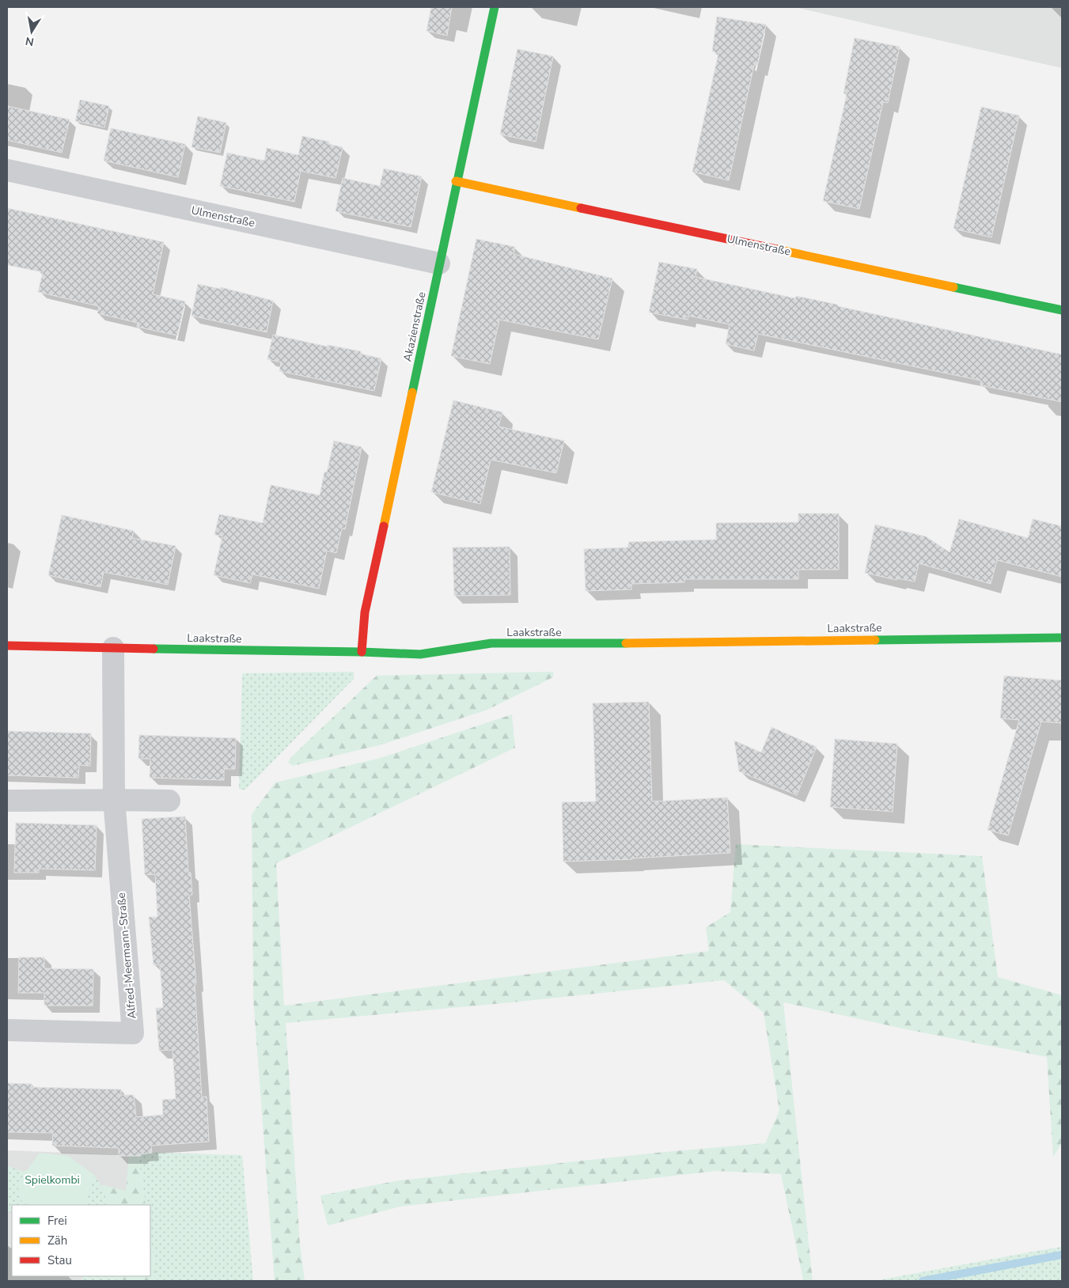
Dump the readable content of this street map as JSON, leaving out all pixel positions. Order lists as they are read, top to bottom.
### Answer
{
  "streets": {
    "street": [
      "Ulmenstraße",
      "Akazienstraße",
      "Laakstraße",
      "Alfred-Meermann-Straße"
    ]
  },
  "crossings": [
    ["Ulmenstraße", "Akazienstraße"],
    ["Akazienstraße", "Laakstraße"],
    ["Laakstraße", "Alfred-Meermann-Straße"]
  ],
  "parks": ["Spielkombi"],
  "legend": ["Frei", "Zäh", "Stau"],
  "north": "bottom"
}
